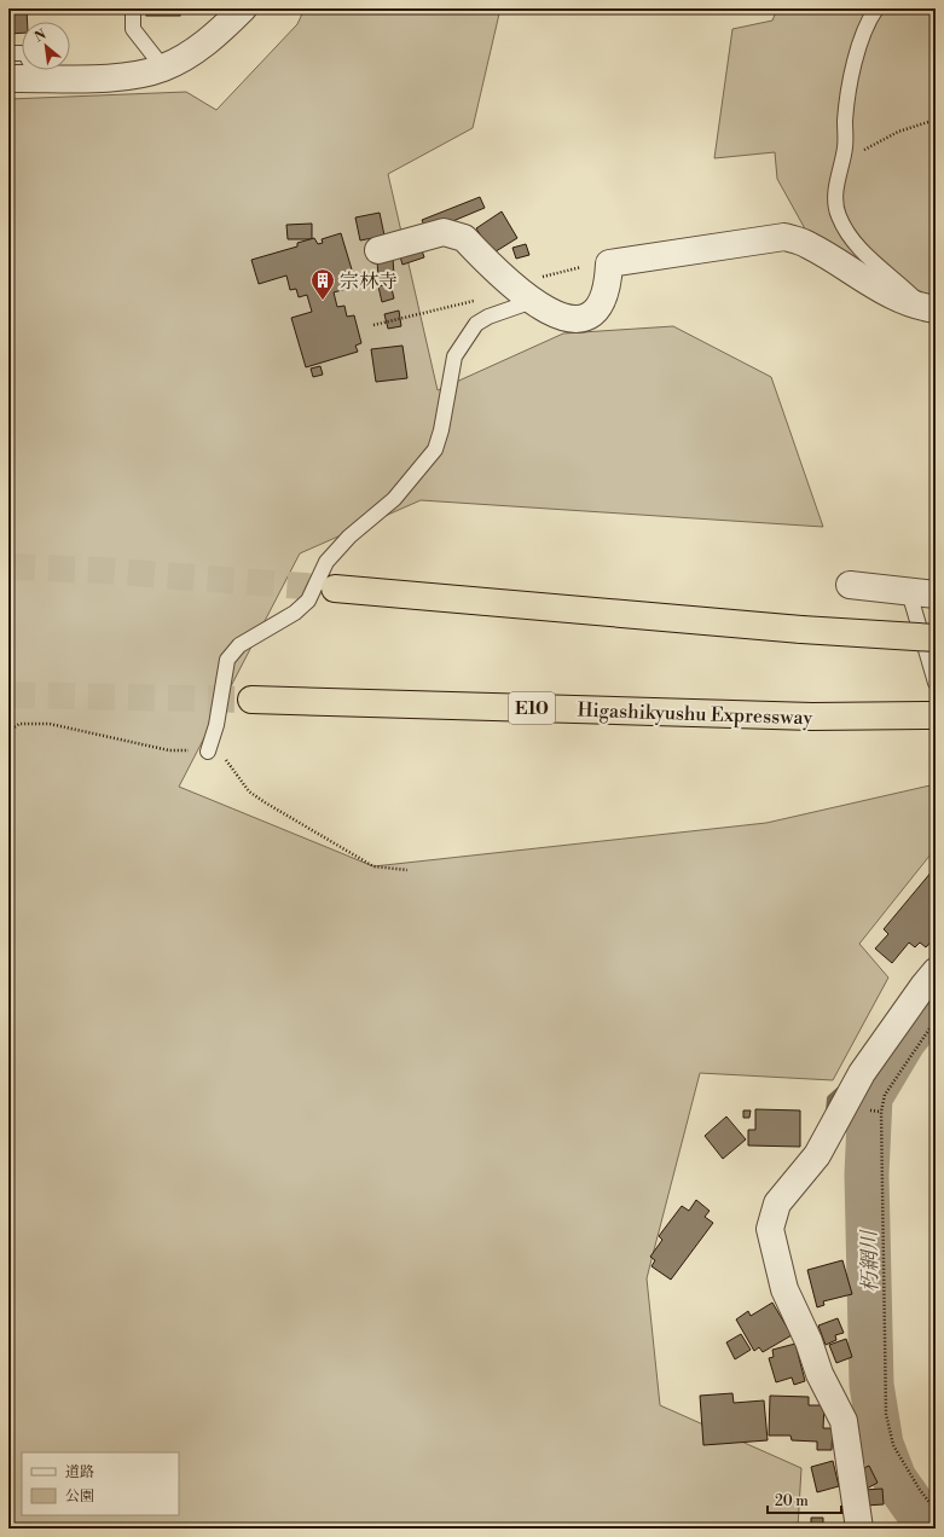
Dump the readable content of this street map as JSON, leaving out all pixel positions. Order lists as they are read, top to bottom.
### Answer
{
  "streets": {
    "highway": ["E10", "Higashikyushu Expressway"]
  },
  "water": ["朽網川"],
  "places": {
    "building": ["宗林寺"]
  },
  "legend": ["道路", "公園"],
  "scale_bar": "20 m",
  "north": "top left"
}
